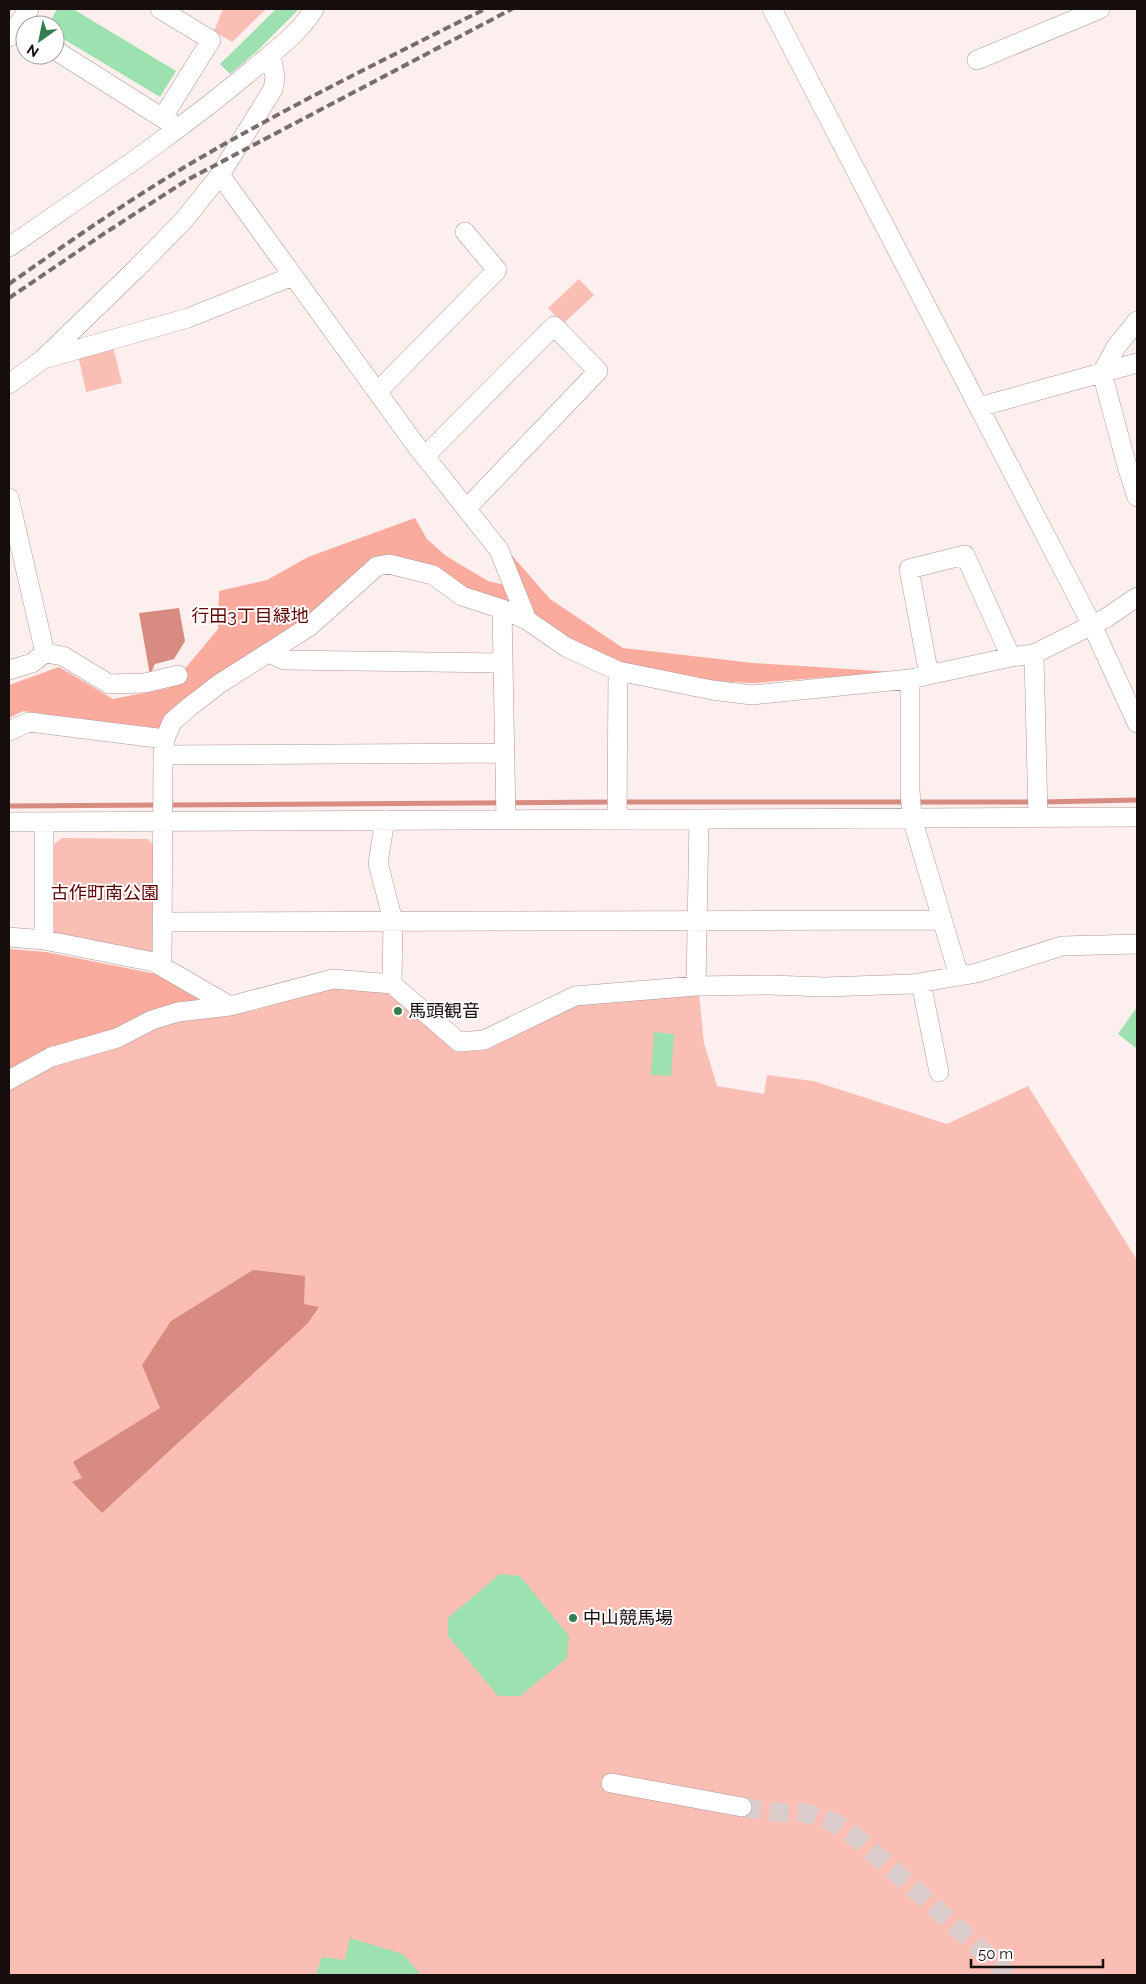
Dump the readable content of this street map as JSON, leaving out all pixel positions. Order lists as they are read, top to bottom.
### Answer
{
  "parks": ["行田3丁目緑地", "古作町南公園"],
  "places": ["馬頭観音", "中山競馬場"],
  "scale_bar": "50 m",
  "north": "bottom left"
}
